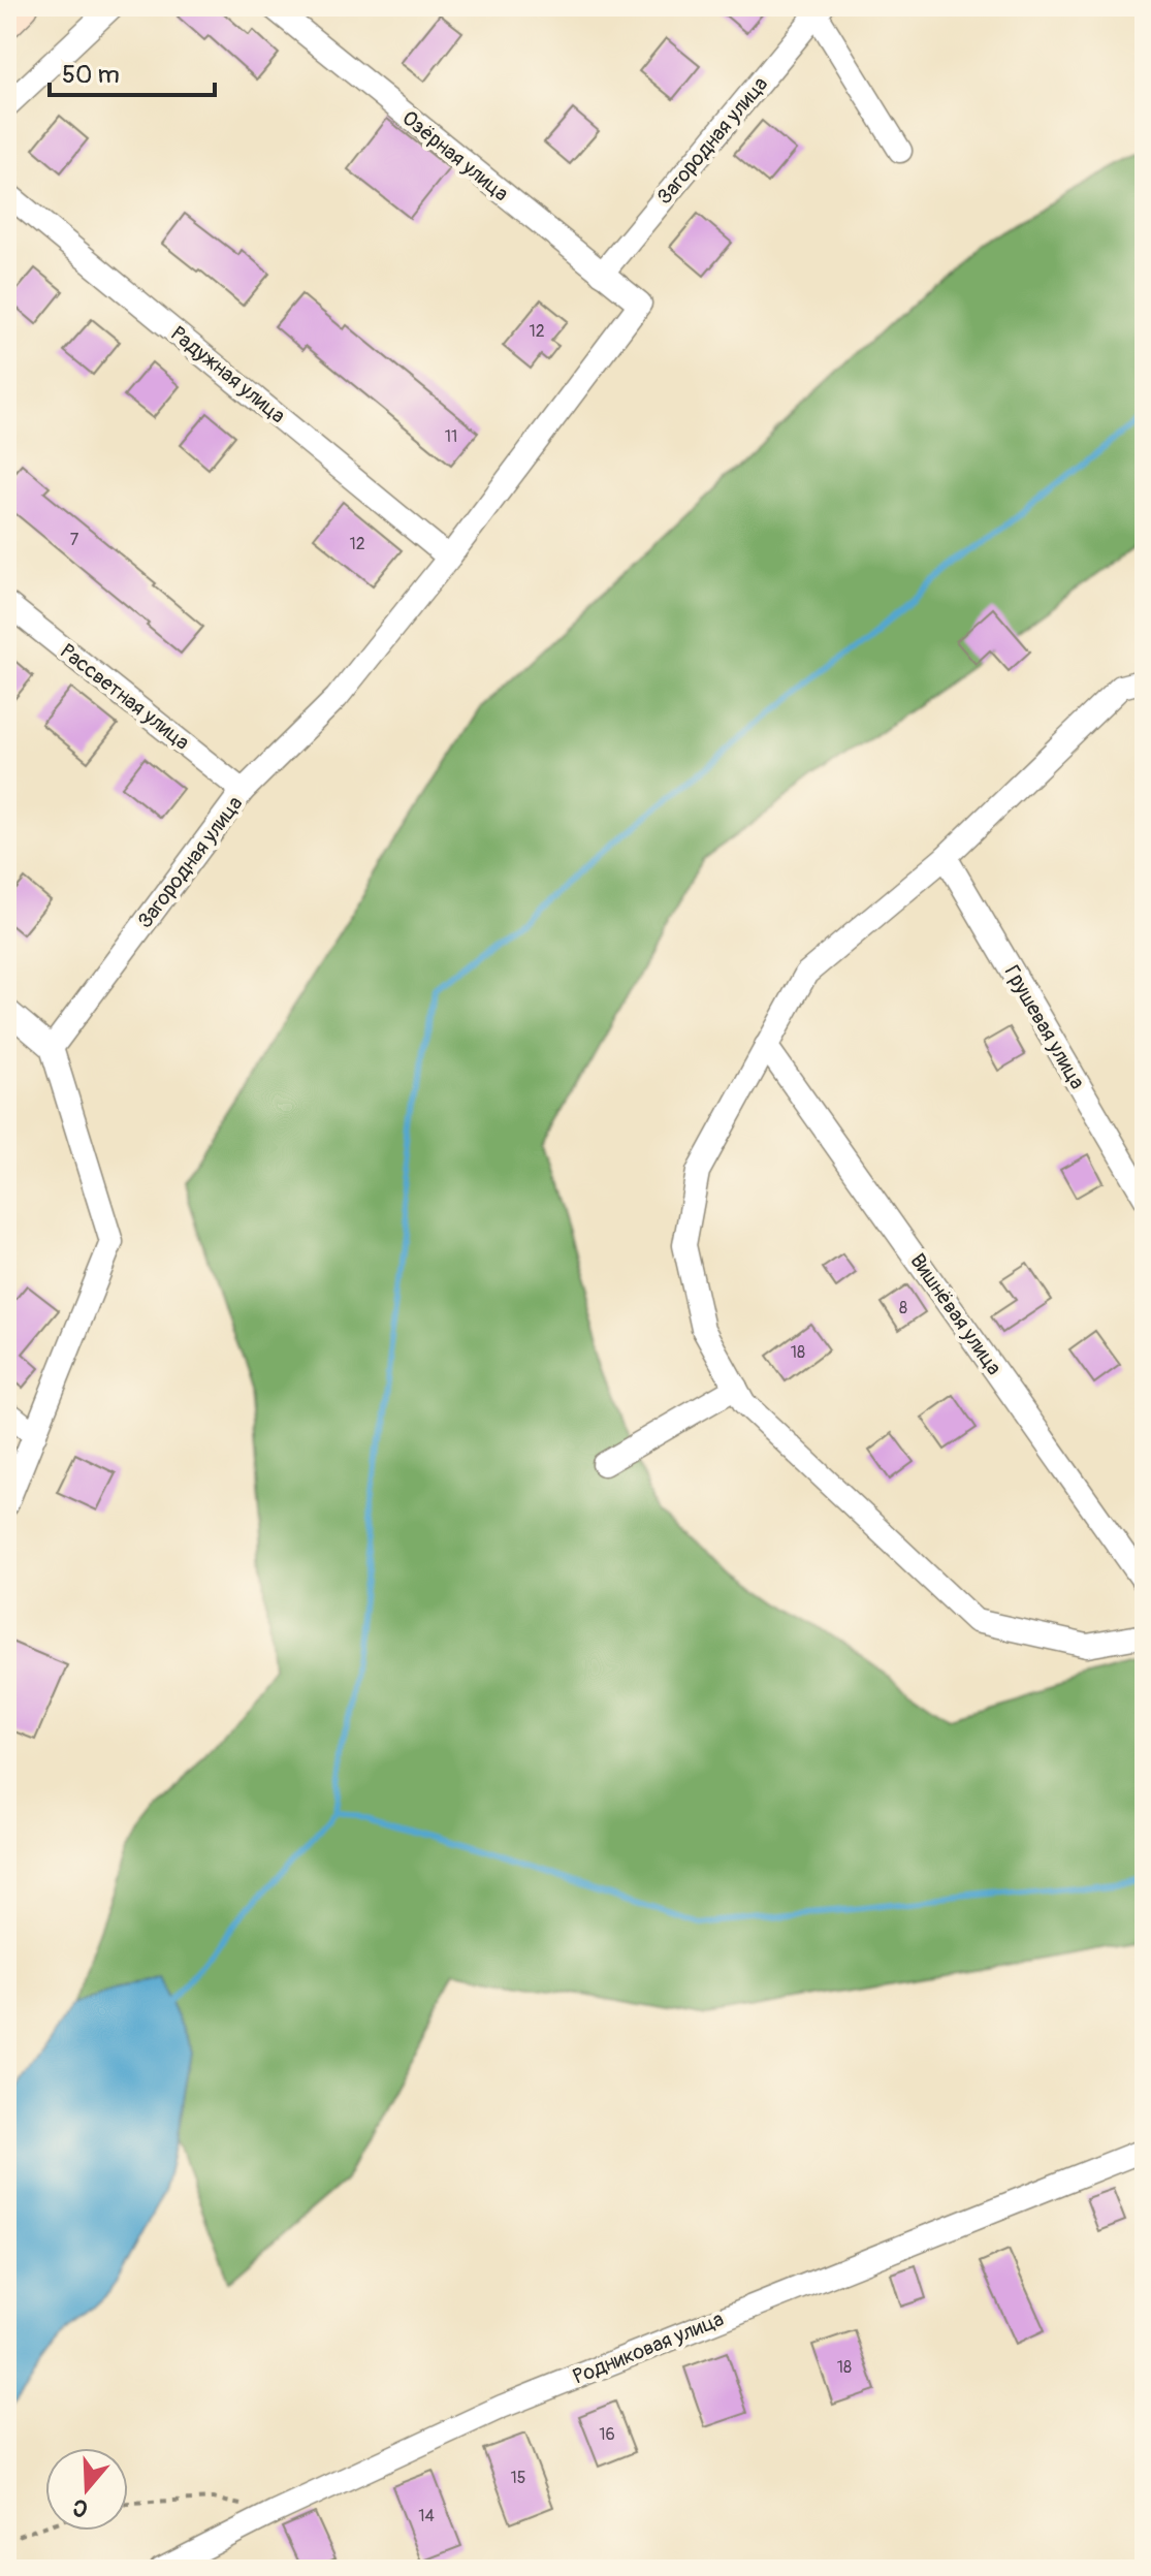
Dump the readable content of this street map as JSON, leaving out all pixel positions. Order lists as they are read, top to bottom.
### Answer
{
  "streets": {
    "street": [
      "Загородная улица",
      "Озёрная улица",
      "Радужная улица",
      "Рассветная улица",
      "Грушевая улица",
      "Вишнёвая улица",
      "Родниковая улица"
    ]
  },
  "crossings": [
    ["Загородная улица", "Озёрная улица"],
    ["Загородная улица", "Радужная улица"],
    ["Загородная улица", "Рассветная улица"]
  ],
  "house_numbers": [
    "12",
    "11",
    "7",
    "12",
    "8",
    "18",
    "18",
    "16",
    "15",
    "14"
  ],
  "scale_bar": "50 m",
  "north": "bottom"
}
